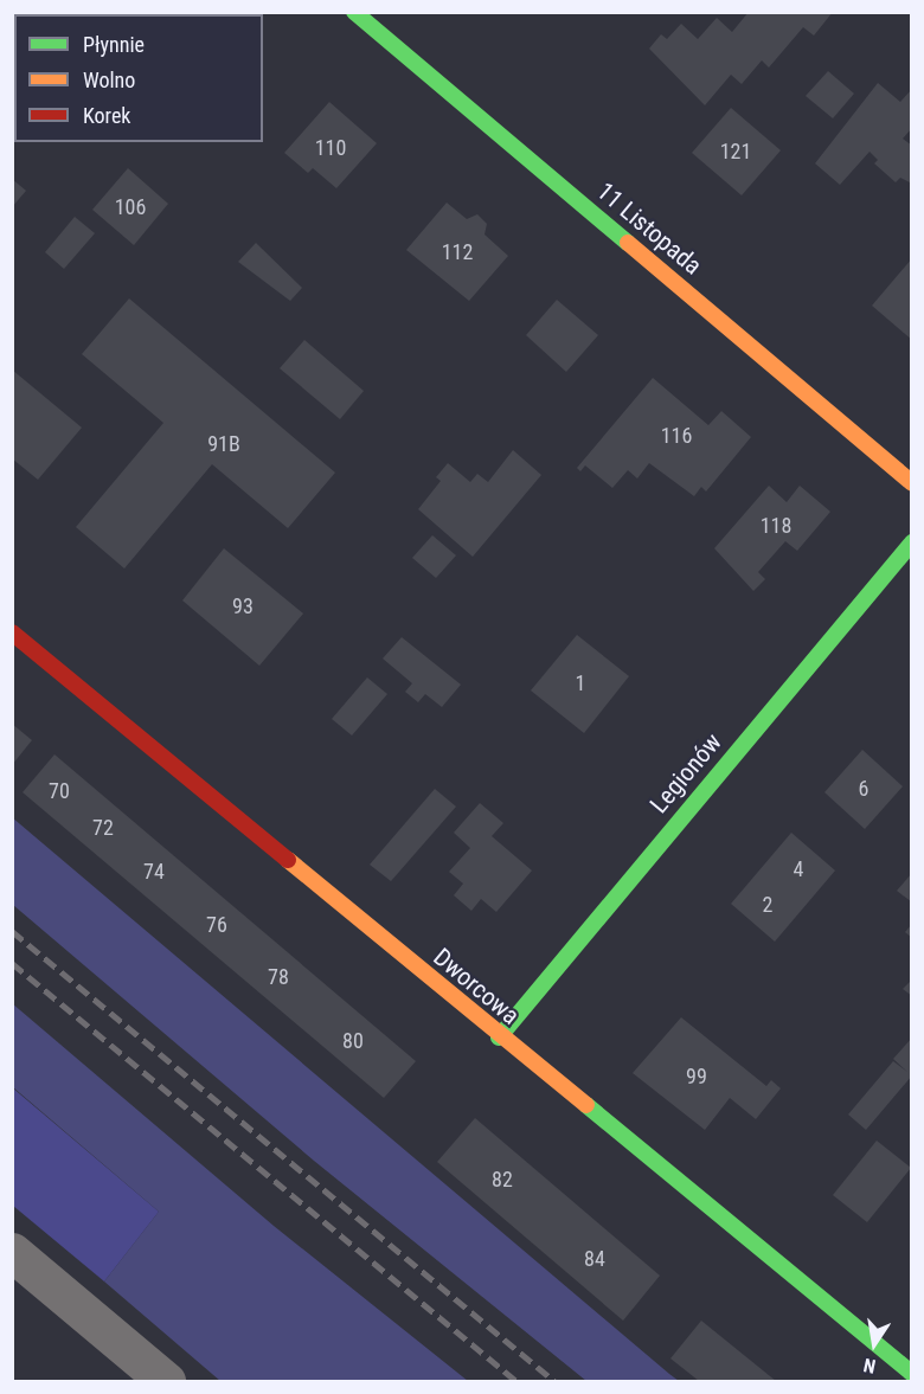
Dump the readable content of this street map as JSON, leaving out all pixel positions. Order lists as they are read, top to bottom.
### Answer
{
  "streets": {
    "street": ["11 Listopada", "Legionów", "Dworcowa"]
  },
  "crossings": [
    ["Legionów", "Dworcowa"]
  ],
  "house_numbers": [
    "110",
    "121",
    "106",
    "112",
    "116",
    "91B",
    "118",
    "93",
    "1",
    "6",
    "70",
    "72",
    "4",
    "74",
    "2",
    "76",
    "78",
    "80",
    "99",
    "82",
    "84"
  ],
  "legend": ["Płynnie", "Wolno", "Korek"],
  "north": "bottom"
}
